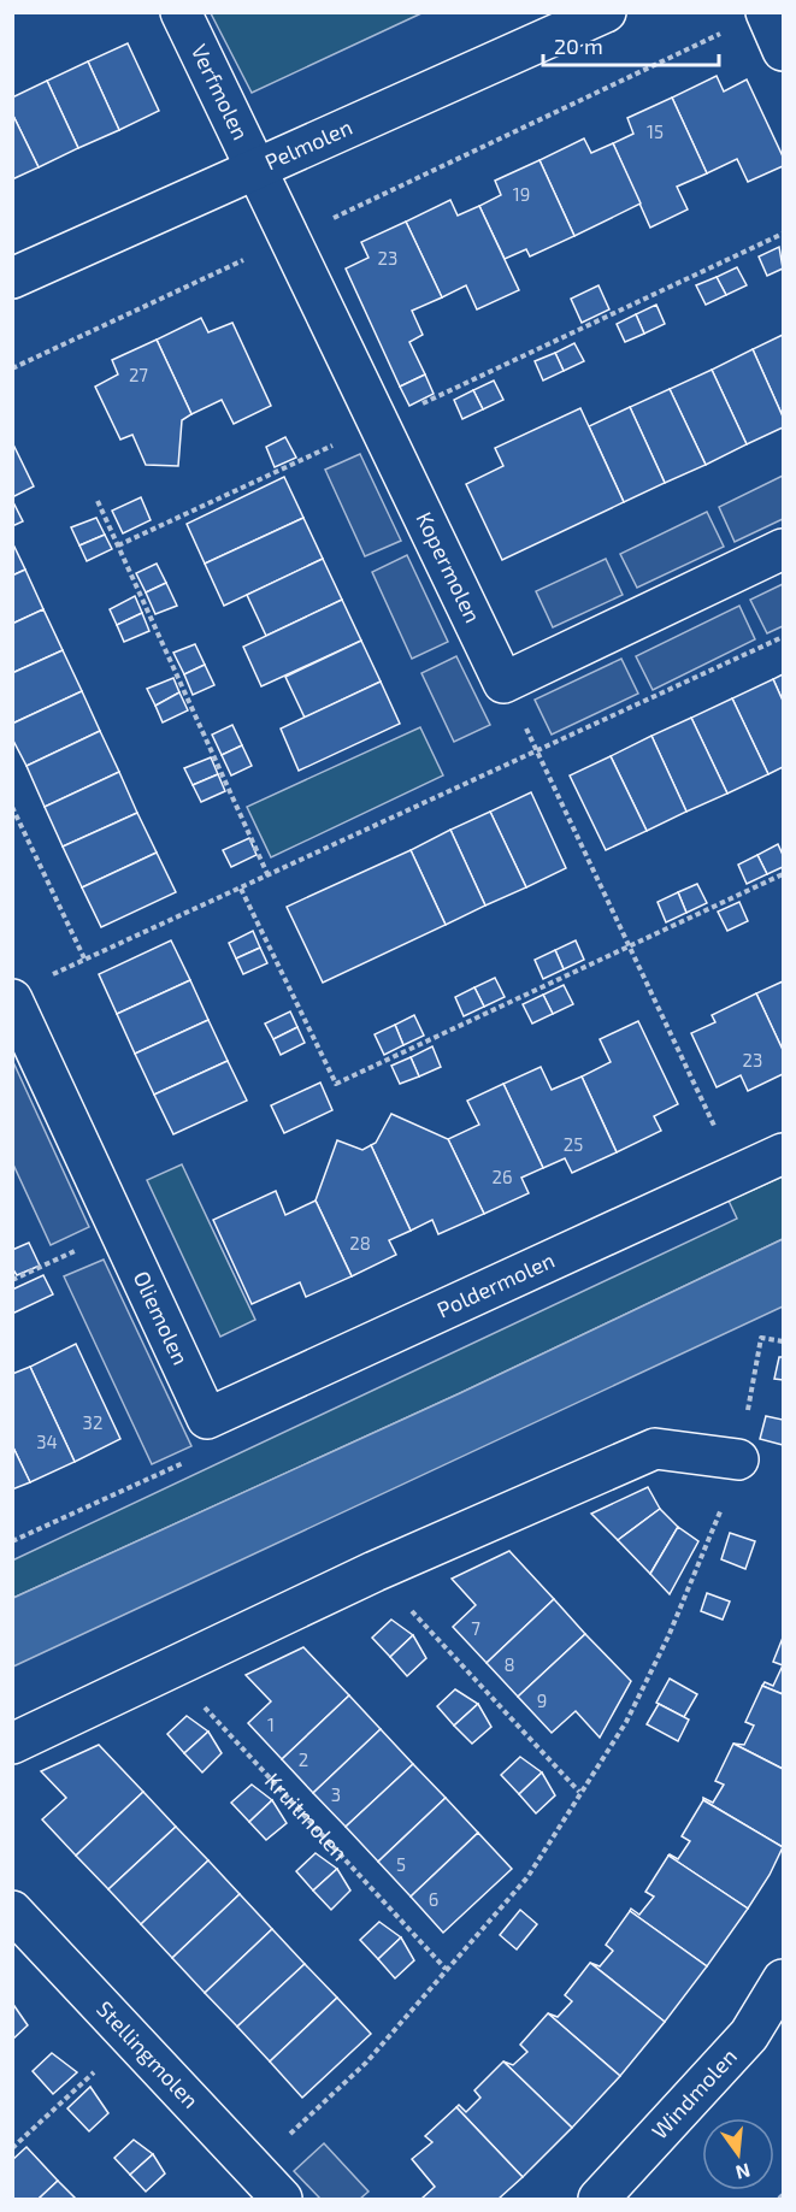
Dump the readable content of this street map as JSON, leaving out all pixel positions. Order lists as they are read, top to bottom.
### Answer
{
  "streets": {
    "street": [
      "Verfmolen",
      "Pelmolen",
      "Kopermolen",
      "Poldermolen",
      "Oliemolen",
      "Stellingmolen",
      "Windmolen"
    ],
    "path": ["Kruitmolen"]
  },
  "crossings": [
    ["Verfmolen", "Pelmolen"],
    ["Verfmolen", "Kopermolen"],
    ["Pelmolen", "Kopermolen"],
    ["Poldermolen", "Oliemolen"]
  ],
  "house_numbers": [
    "15",
    "19",
    "23",
    "27",
    "23",
    "25",
    "26",
    "28",
    "32",
    "34",
    "7",
    "8",
    "9",
    "1",
    "2",
    "3",
    "5",
    "6"
  ],
  "scale_bar": "20 m",
  "north": "bottom"
}
